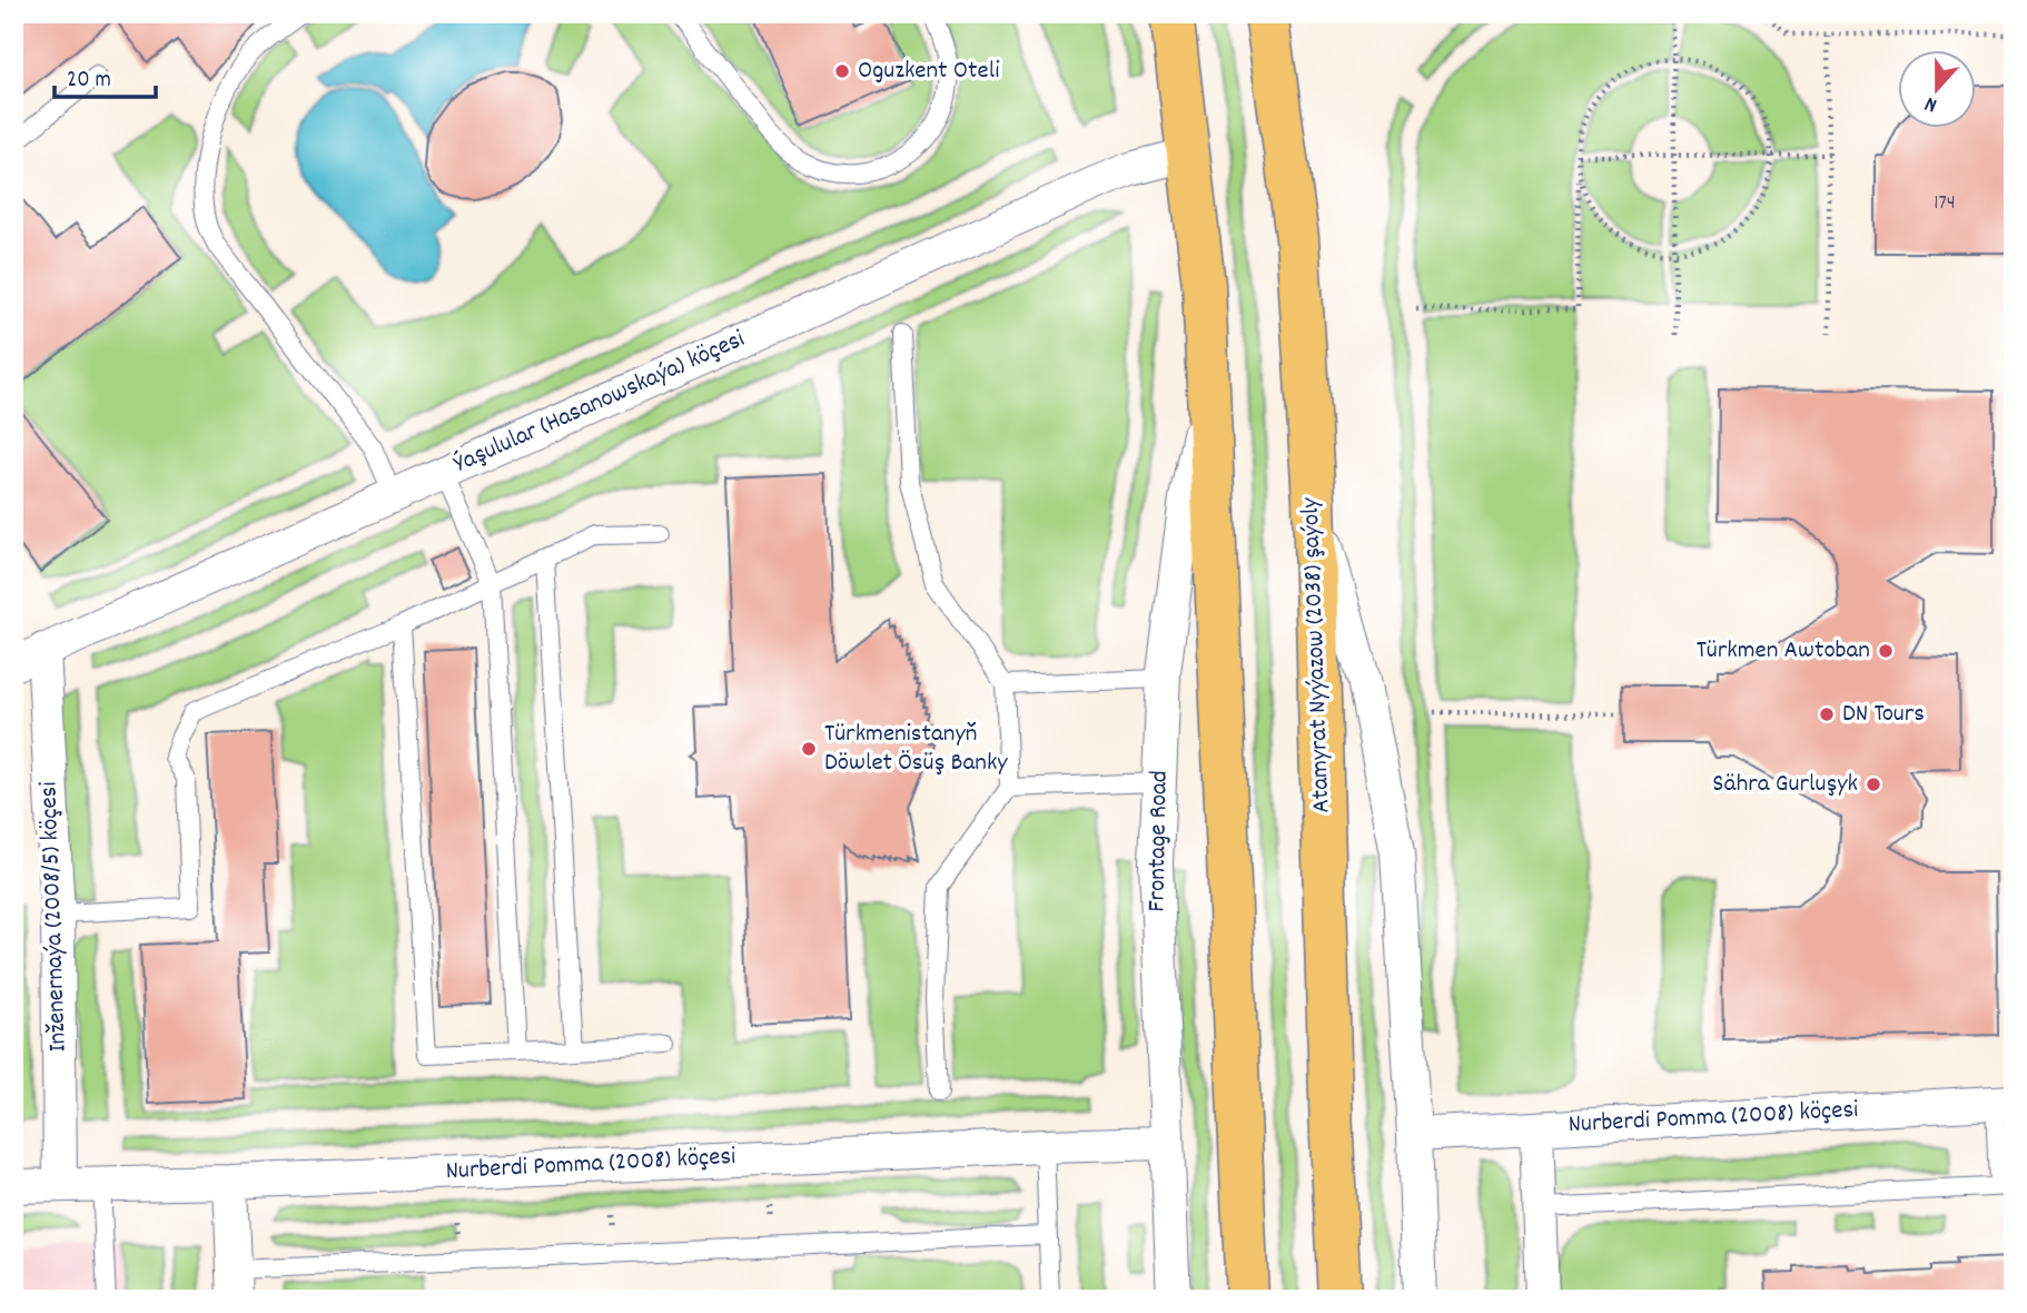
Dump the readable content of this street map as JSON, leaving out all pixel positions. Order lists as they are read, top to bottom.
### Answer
{
  "streets": {
    "main road": ["Atamyrat Nyýazow (2038) şaýoly"],
    "street": [
      "Ýaşulular (Hasanowskaýa) köçesi",
      "Frontage Road",
      "Inženernaýa (2008/5) köçesi",
      "Nurberdi Pomma (2008) köçesi"
    ]
  },
  "crossings": [
    ["Ýaşulular (Hasanowskaýa) köçesi", "Inženernaýa (2008/5) köçesi"],
    ["Frontage Road", "Nurberdi Pomma (2008) köçesi"],
    ["Inženernaýa (2008/5) köçesi", "Nurberdi Pomma (2008) köçesi"]
  ],
  "places": [
    "Oguzkent Oteli",
    "Türkmen Awtoban",
    "DN Tours",
    "Türkmenistanyň Döwlet Ösüş Banky",
    "Sähra Gurluşyk"
  ],
  "house_numbers": ["174"],
  "scale_bar": "20 m",
  "north": "bottom"
}
